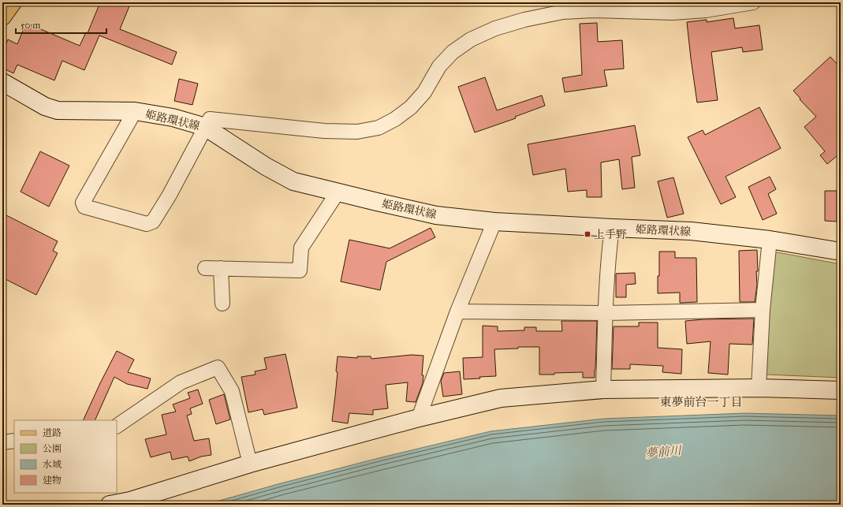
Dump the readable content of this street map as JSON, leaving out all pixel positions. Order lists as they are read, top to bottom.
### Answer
{
  "streets": {
    "main road": ["姫路環状線"]
  },
  "districts": ["東夢前台一丁目"],
  "water": ["夢前川"],
  "places": {
    "transit": ["上手野"]
  },
  "legend": [
    "道路",
    "公園",
    "水域",
    "建物"
  ],
  "scale_bar": "50 m"
}
